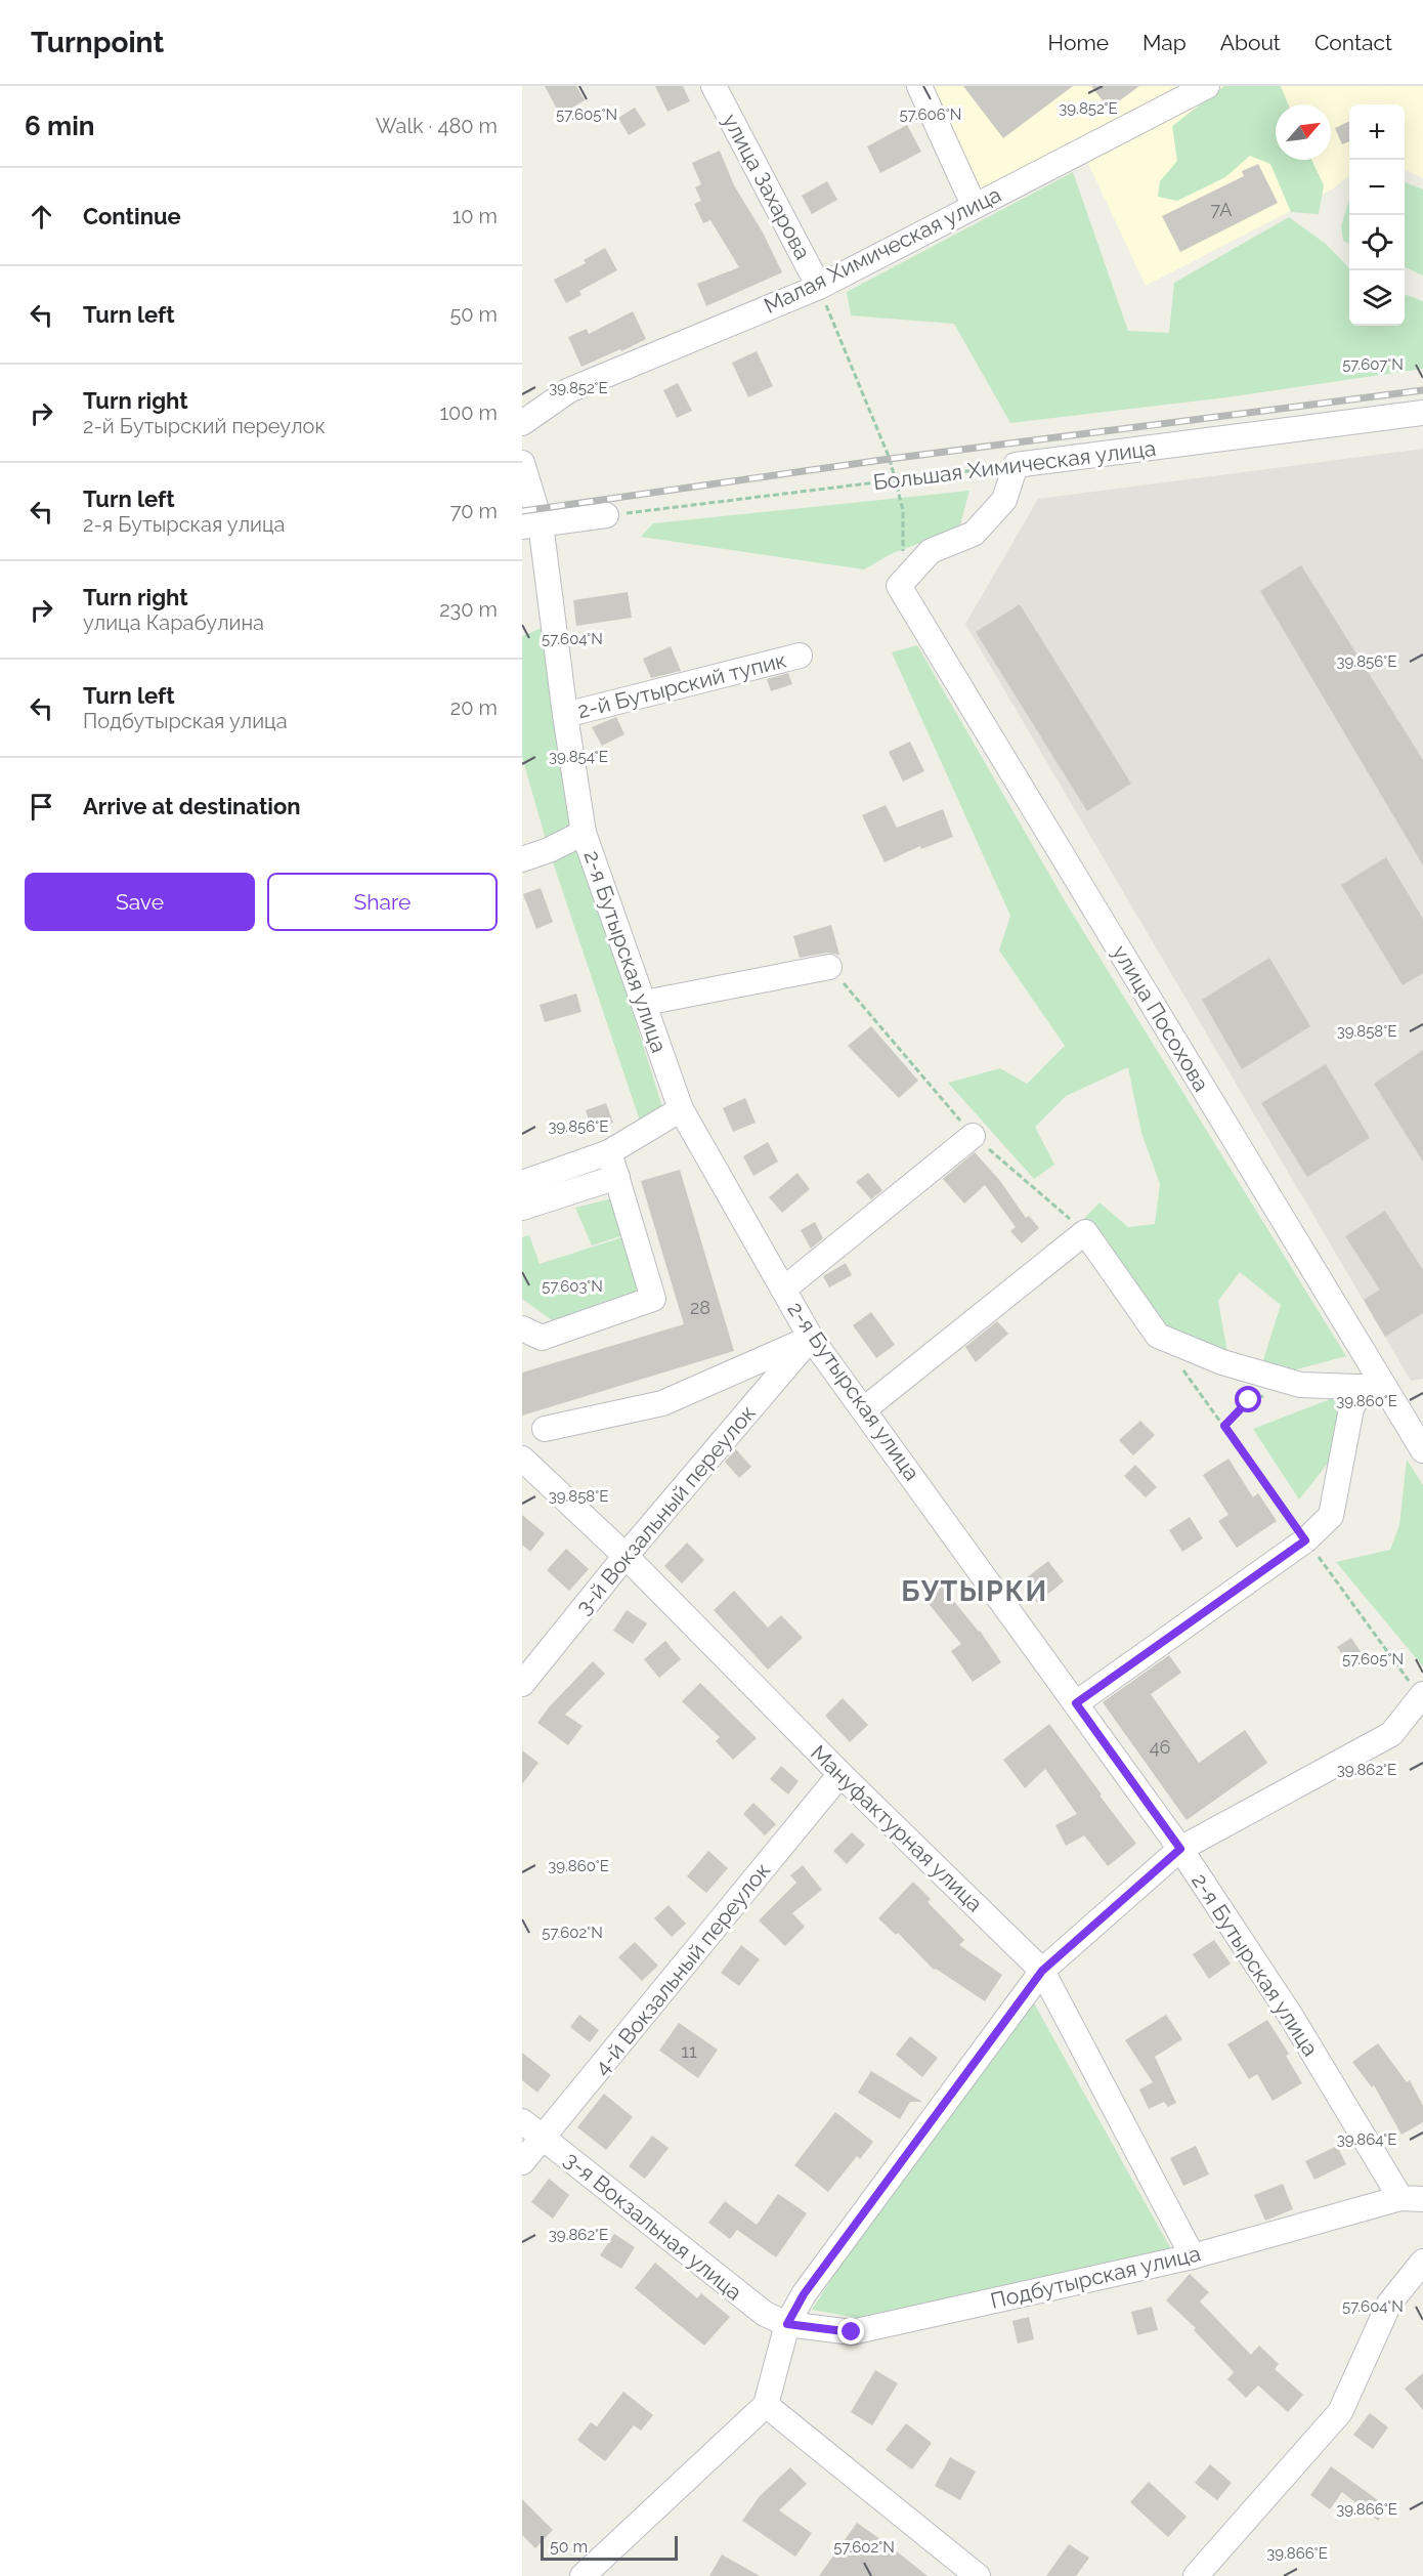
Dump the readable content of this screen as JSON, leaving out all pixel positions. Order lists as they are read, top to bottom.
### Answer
{
  "streets": {
    "street": [
      "улица Захарова",
      "Малая Химическая улица",
      "Большая Химическая улица",
      "2-й Бутырский тупик",
      "2-я Бутырская улица",
      "улица Посохова",
      "3-й Вокзальный переулок",
      "Мануфактурная улица",
      "4-й Вокзальный переулок",
      "3-я Вокзальная улица",
      "Подбутырская улица"
    ]
  },
  "crossings": [
    ["улица Захарова", "Малая Химическая улица"],
    ["Большая Химическая улица", "улица Посохова"],
    ["2-й Бутырский тупик", "2-я Бутырская улица"],
    ["2-я Бутырская улица", "3-й Вокзальный переулок"],
    ["2-я Бутырская улица", "Подбутырская улица"],
    ["3-й Вокзальный переулок", "Мануфактурная улица"],
    ["Мануфактурная улица", "4-й Вокзальный переулок"],
    ["Мануфактурная улица", "Подбутырская улица"],
    ["4-й Вокзальный переулок", "3-я Вокзальная улица"],
    ["3-я Вокзальная улица", "Подбутырская улица"]
  ],
  "districts": ["БУТЫРКИ"],
  "house_numbers": [
    "7А",
    "28",
    "46",
    "11"
  ],
  "scale_bar": "50 m",
  "north": "top right",
  "page": {
    "header": "Turnpoint",
    "nav": [
      "Home",
      "Map",
      "About",
      "Contact"
    ],
    "heading": ["6 min", "Walk · 480 m"],
    "map_buttons": ["+", "−"],
    "list": [
      ["Continue", "10 m"],
      ["Turn left", "50 m"],
      ["Turn right", "2-й Бутырский переулок", "100 m"],
      ["Turn left", "2-я Бутырская улица", "70 m"],
      ["Turn right", "улица Карабулина", "230 m"],
      ["Turn left", "Подбутырская улица", "20 m"],
      "Arrive at destination"
    ],
    "buttons": ["Save", "Share"],
    "scale": "50 m"
  },
  "coordinates": [
    "39.852°E",
    "57.605°N",
    "57.606°N",
    "57.607°N",
    "57.604°N",
    "39.856°E",
    "39.854°E",
    "39.858°E",
    "57.603°N",
    "39.860°E",
    "39.862°E",
    "57.602°N",
    "39.864°E",
    "39.866°E"
  ]
}
